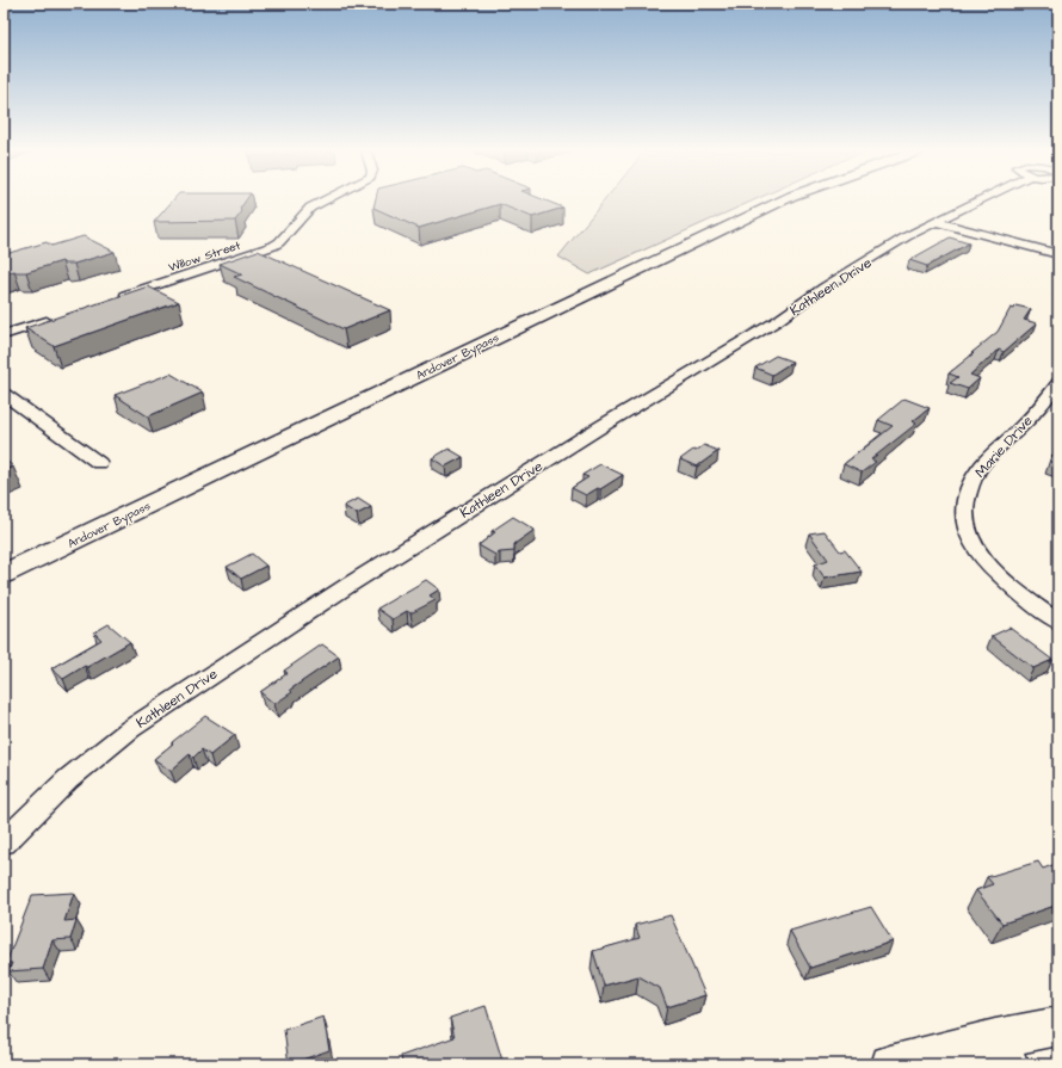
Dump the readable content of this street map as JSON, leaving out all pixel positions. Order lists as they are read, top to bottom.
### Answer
{
  "streets": {
    "main road": ["Andover Bypass"],
    "street": ["Willow Street", "Kathleen Drive", "Marie Drive"]
  }
}
